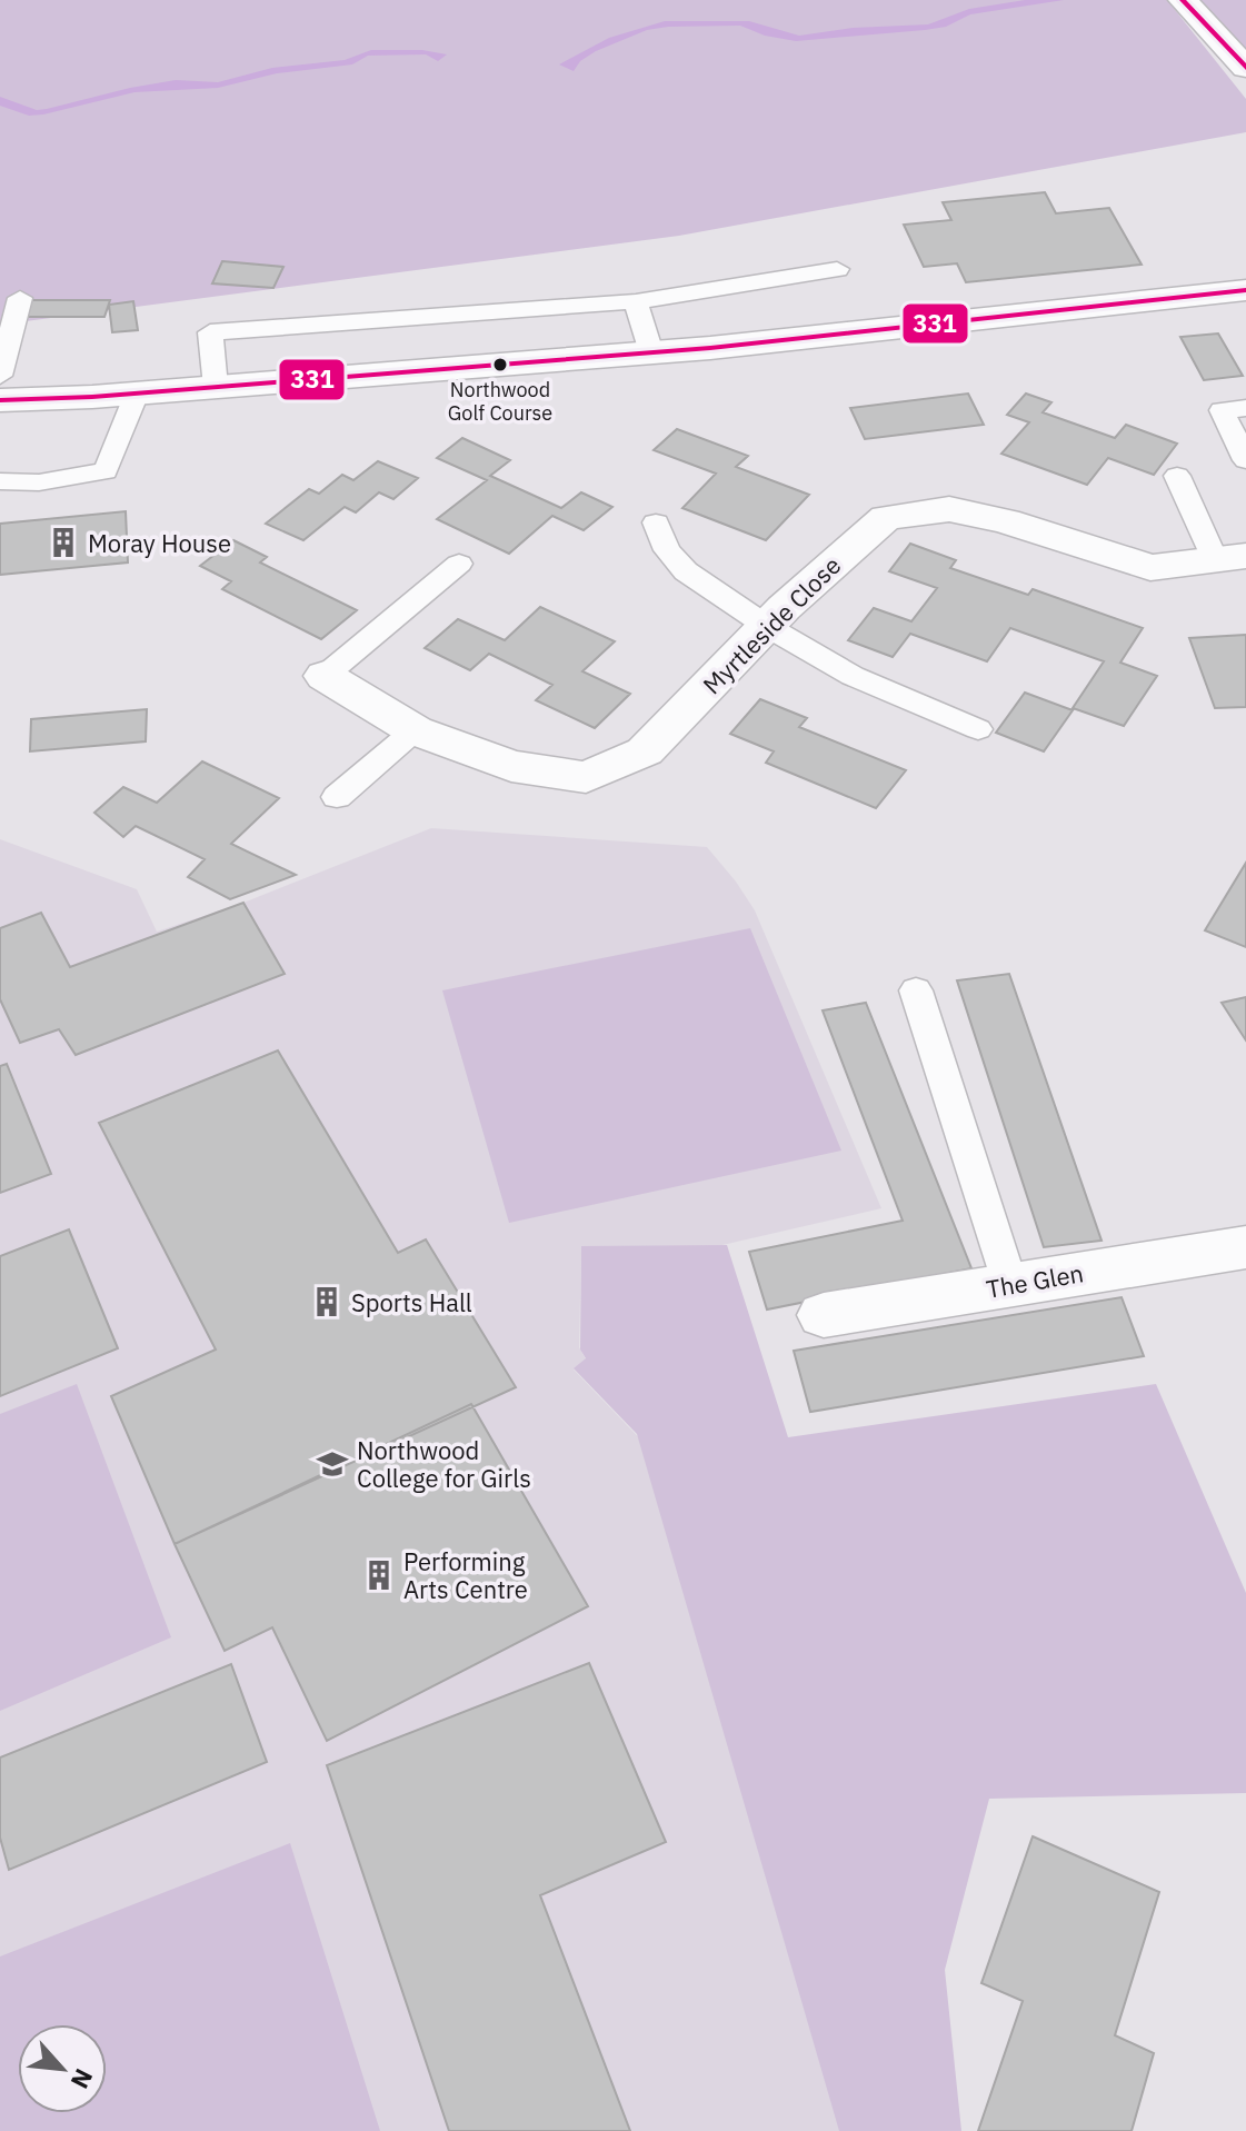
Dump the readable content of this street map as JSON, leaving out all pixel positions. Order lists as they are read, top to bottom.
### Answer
{
  "streets": {
    "street": ["Myrtleside Close", "The Glen"]
  },
  "places": {
    "other": ["Northwood Golf Course"],
    "building": ["Moray House", "Sports Hall", "Performing Arts Centre"],
    "school or university": ["Northwood College for Girls"]
  },
  "lines": ["transit line 331"],
  "north": "bottom right"
}
